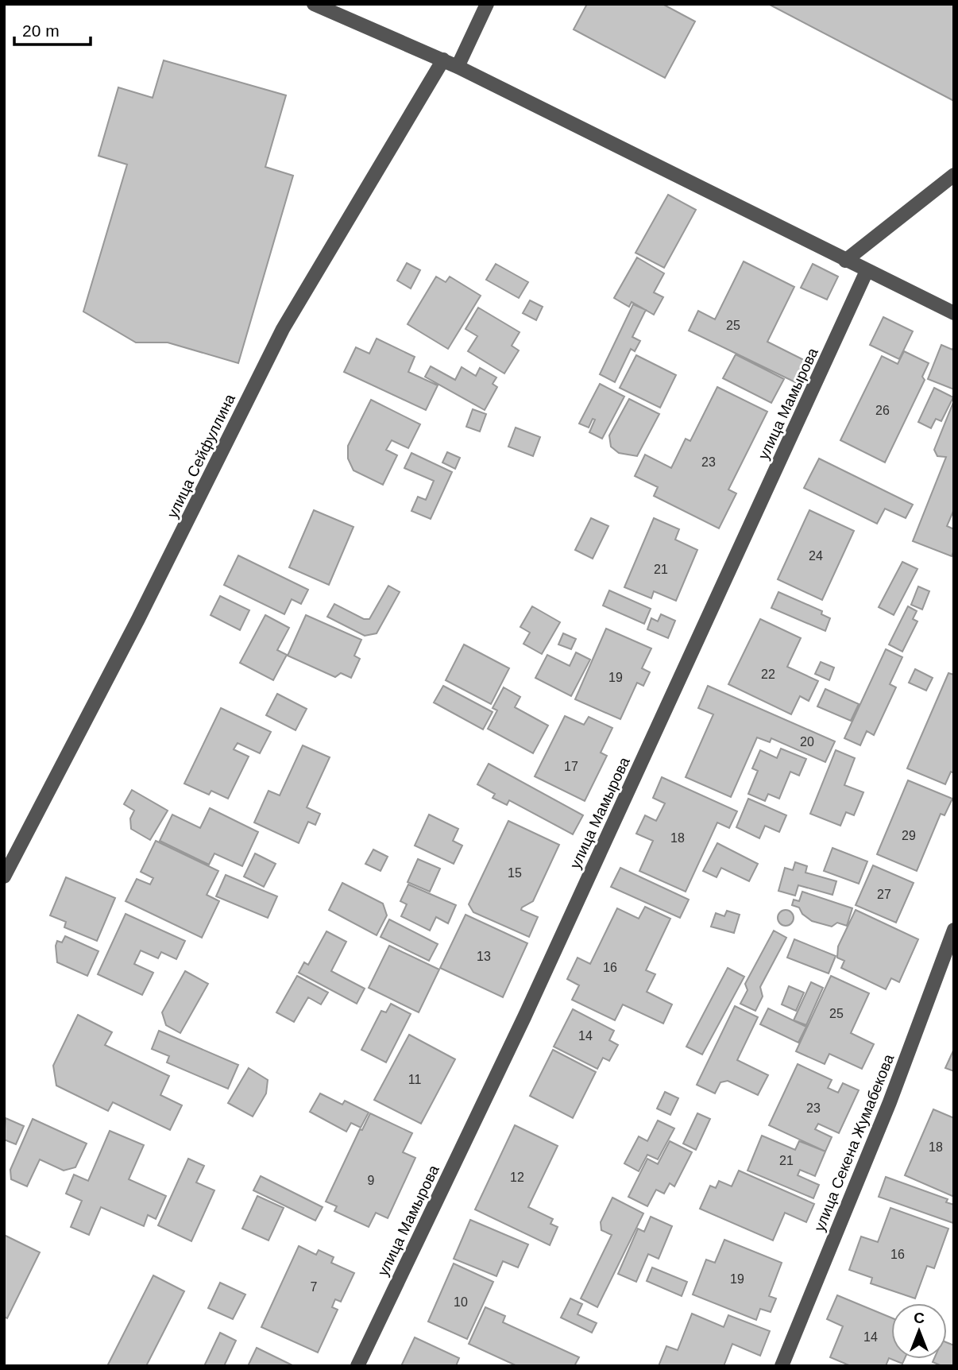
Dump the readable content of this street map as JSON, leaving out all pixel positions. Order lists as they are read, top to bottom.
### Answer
{
  "streets": {
    "street": ["улица Мамырова", "улица Сейфуллина", "улица Секена Жумабекова"]
  },
  "house_numbers": [
    "25",
    "26",
    "23",
    "24",
    "21",
    "22",
    "19",
    "20",
    "17",
    "29",
    "18",
    "15",
    "27",
    "13",
    "16",
    "25",
    "14",
    "11",
    "23",
    "18",
    "21",
    "12",
    "9",
    "16",
    "19",
    "7",
    "10",
    "14"
  ],
  "scale_bar": "20 m",
  "north": "top"
}
